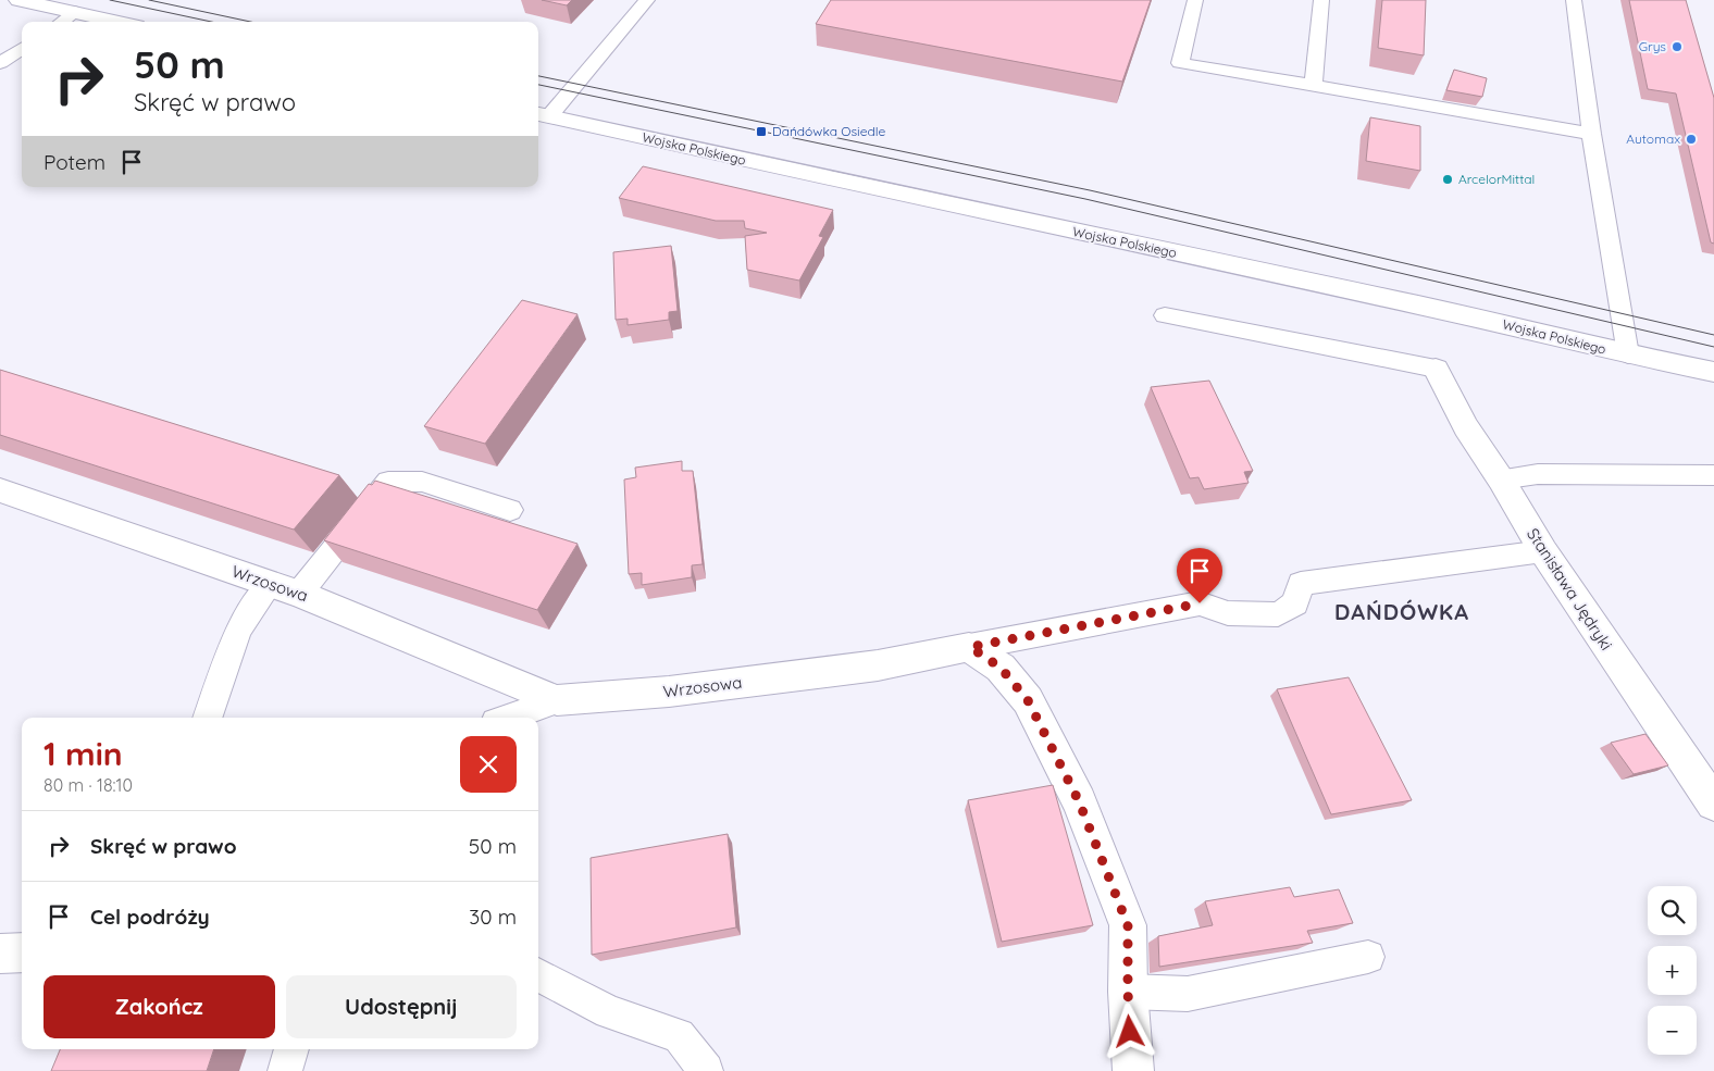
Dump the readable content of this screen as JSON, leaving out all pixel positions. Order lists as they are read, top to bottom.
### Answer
{
  "streets": {
    "street": ["Wojska Polskiego", "Wrzosowa", "Stanisława Jędryki"]
  },
  "districts": ["DAŃDÓWKA"],
  "places": {
    "other": ["Grys", "Automax", "ArcelorMittal"],
    "transit": ["Dańdówka Osiedle"]
  },
  "page": {
    "turn": ["50 m", "Skręć w prawo"],
    "then": "Potem",
    "heading": ["1 min", "80 m · 18:10"],
    "list": [
      {
        "name": "Skręć w prawo",
        "value": "50 m"
      },
      {
        "name": "Cel podróży",
        "value": "30 m"
      }
    ],
    "map_buttons": ["+", "−"],
    "buttons": ["Zakończ", "Udostępnij"]
  }
}
